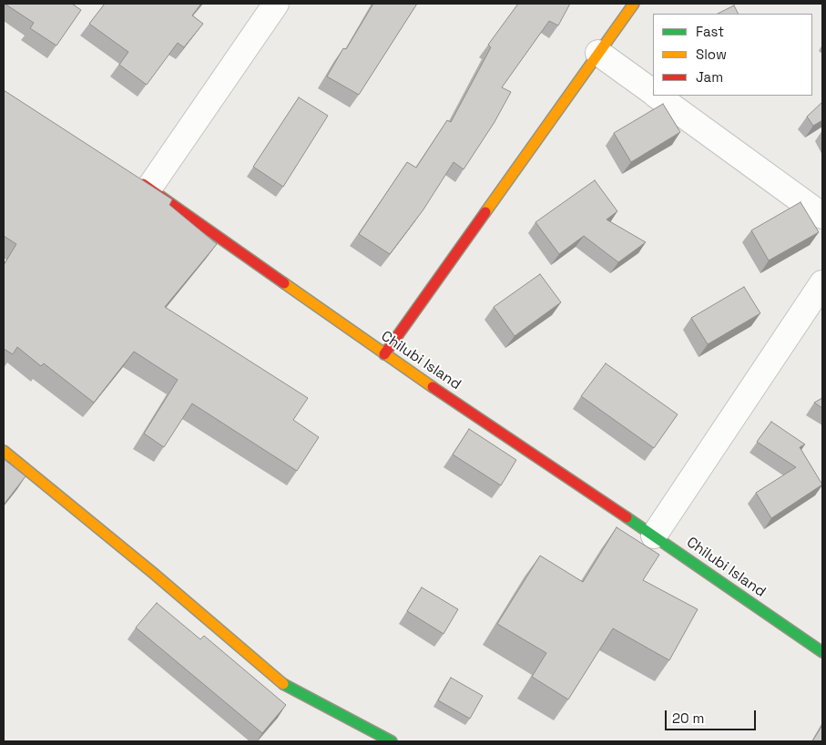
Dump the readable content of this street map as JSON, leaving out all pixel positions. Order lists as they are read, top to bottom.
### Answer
{
  "streets": {
    "street": ["Chilubi Island"]
  },
  "legend": ["Fast", "Slow", "Jam"],
  "scale_bar": "20 m"
}
